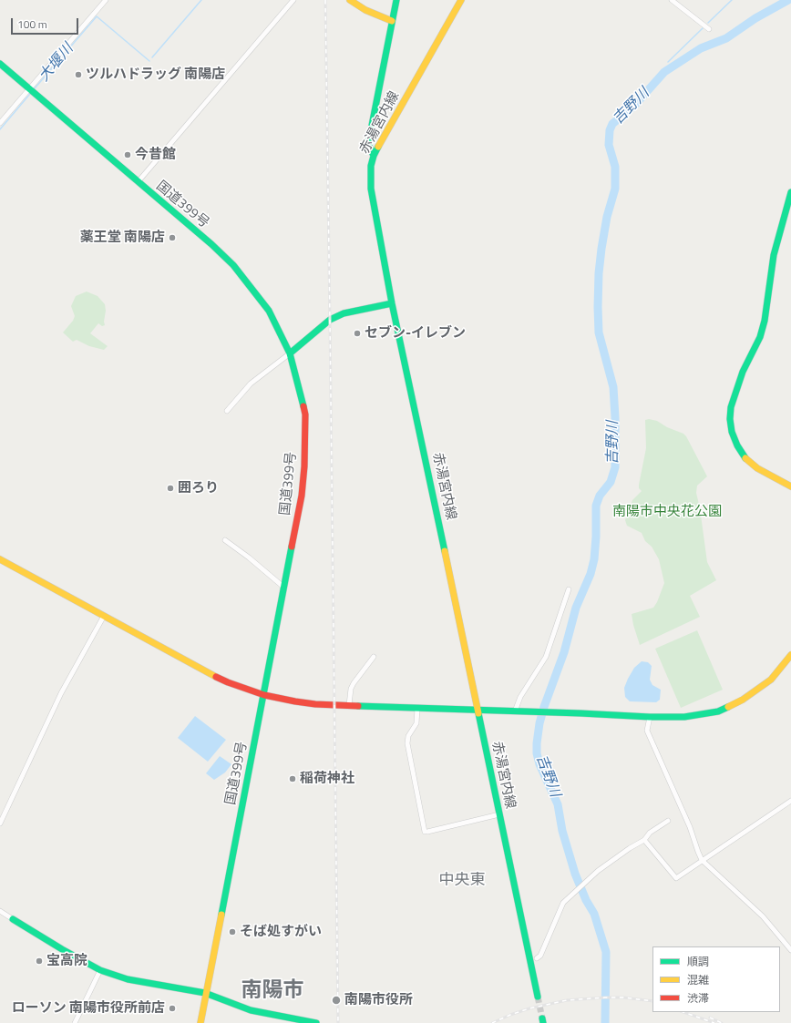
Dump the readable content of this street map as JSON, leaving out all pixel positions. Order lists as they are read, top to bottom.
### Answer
{
  "streets": {
    "main road": ["赤湯宮内線", "国道399号"]
  },
  "districts": ["中央東", "南陽市"],
  "water": ["大堰川", "吉野川"],
  "parks": ["南陽市中央花公園"],
  "places": [
    "ツルハドラッグ 南陽店",
    "今昔館",
    "薬王堂 南陽店",
    "セブン-イレブン",
    "囲ろり",
    "稲荷神社",
    "そば処すがい",
    "宝高院",
    "南陽市役所",
    "ローソン 南陽市役所前店"
  ],
  "legend": ["順調", "混雑", "渋滞"],
  "scale_bar": "100 m"
}
